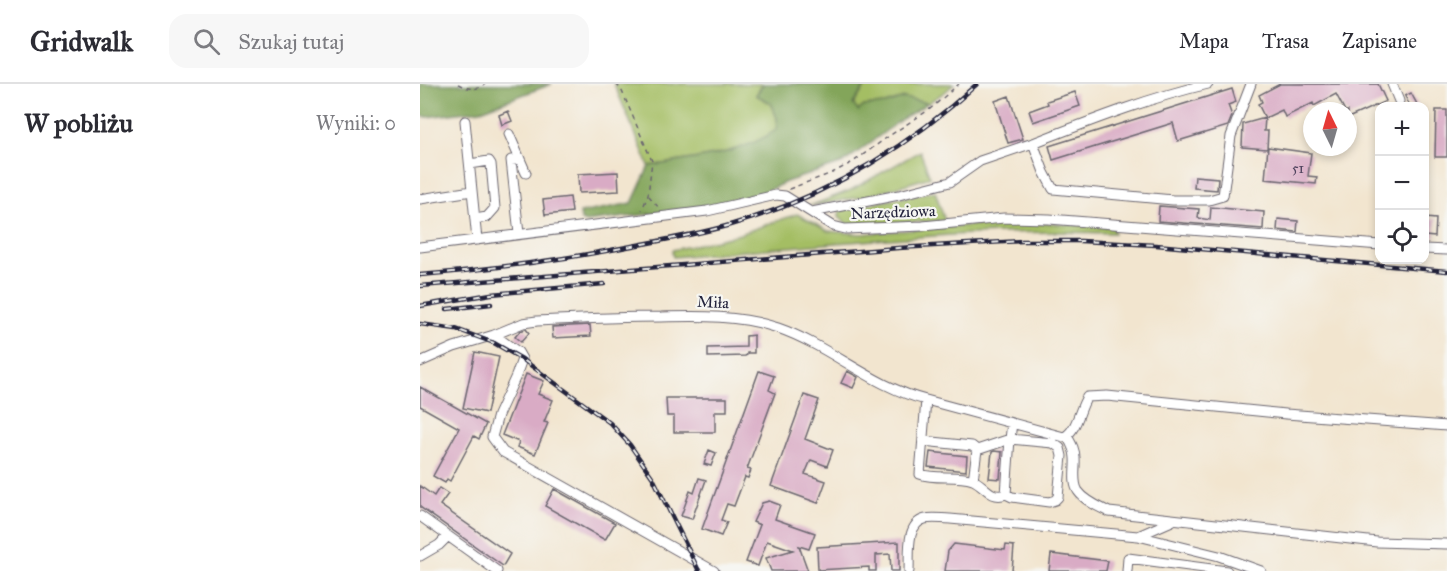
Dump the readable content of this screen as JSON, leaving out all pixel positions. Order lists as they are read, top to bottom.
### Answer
{
  "streets": {
    "lane": ["Narzędziowa", "Miła"]
  },
  "house_numbers": ["51"],
  "north": "top",
  "page": {
    "header": "Gridwalk",
    "search": "Szukaj tutaj",
    "nav": ["Mapa", "Trasa", "Zapisane"],
    "heading": ["W pobliżu", "Wyniki: 0"],
    "map_buttons": ["+", "−"]
  }
}
